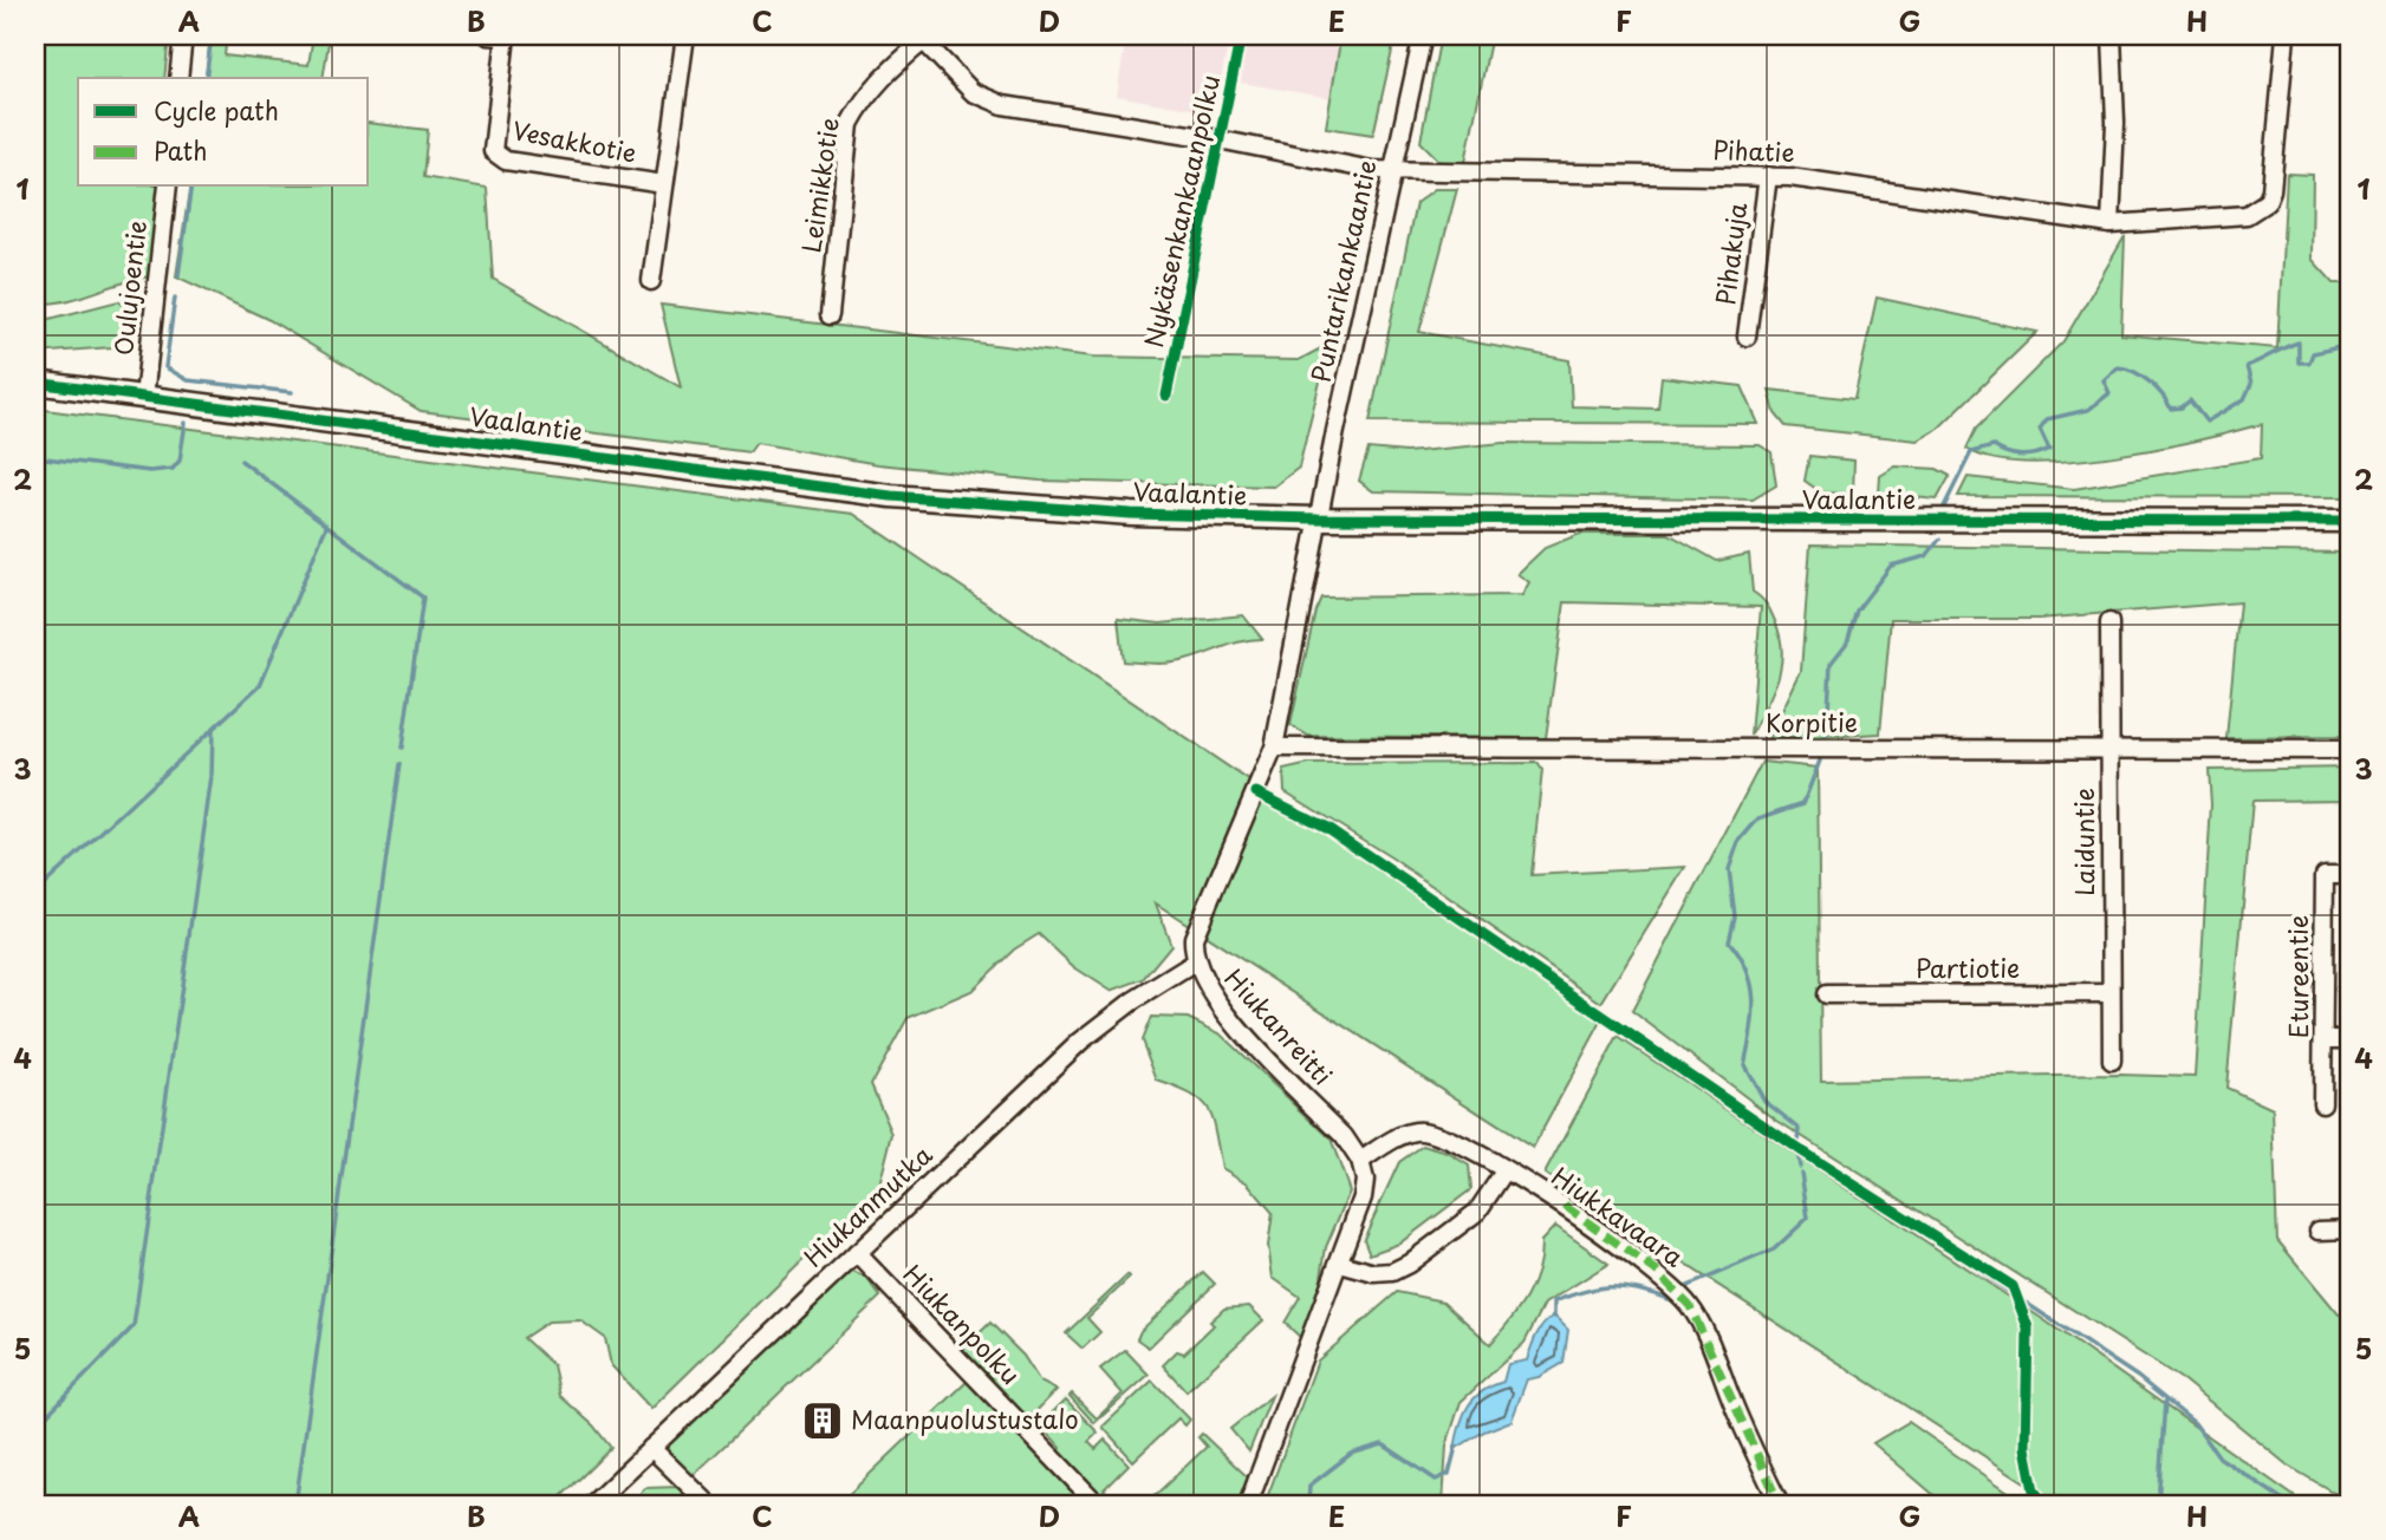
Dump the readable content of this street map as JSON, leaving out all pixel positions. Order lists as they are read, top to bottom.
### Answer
{
  "streets": {
    "street": [
      "Vesakkotie",
      "Pihatie",
      "Leimikkotie",
      "Pihakuja",
      "Puntarikankaantie",
      "Oulujoentie",
      "Vaalantie",
      "Korpitie",
      "Laiduntie",
      "Partiotie",
      "Etureentie",
      "Hiukanreitti",
      "Hiukanmutka",
      "Hiukkavaara",
      "Hiukanpolku"
    ],
    "cycle path": ["Nykäsenkankaanpolku"]
  },
  "crossings": [
    ["Pihatie", "Leimikkotie"],
    ["Pihatie", "Pihakuja"],
    ["Pihatie", "Puntarikankaantie"],
    ["Puntarikankaantie", "Vaalantie"],
    ["Puntarikankaantie", "Hiukanreitti"],
    ["Oulujoentie", "Vaalantie"],
    ["Vaalantie", "Hiukanreitti"],
    ["Korpitie", "Laiduntie"],
    ["Korpitie", "Hiukanreitti"],
    ["Laiduntie", "Partiotie"],
    ["Hiukanreitti", "Hiukanmutka"],
    ["Hiukanreitti", "Hiukkavaara"],
    ["Hiukanmutka", "Hiukanpolku"]
  ],
  "places": {
    "building": ["Maanpuolustustalo"]
  },
  "legend": ["Cycle path", "Path"],
  "grid": {
    "columns": [
      "A",
      "B",
      "C",
      "D",
      "E",
      "F",
      "G",
      "H"
    ],
    "rows": [
      "1",
      "2",
      "3",
      "4",
      "5"
    ]
  }
}
